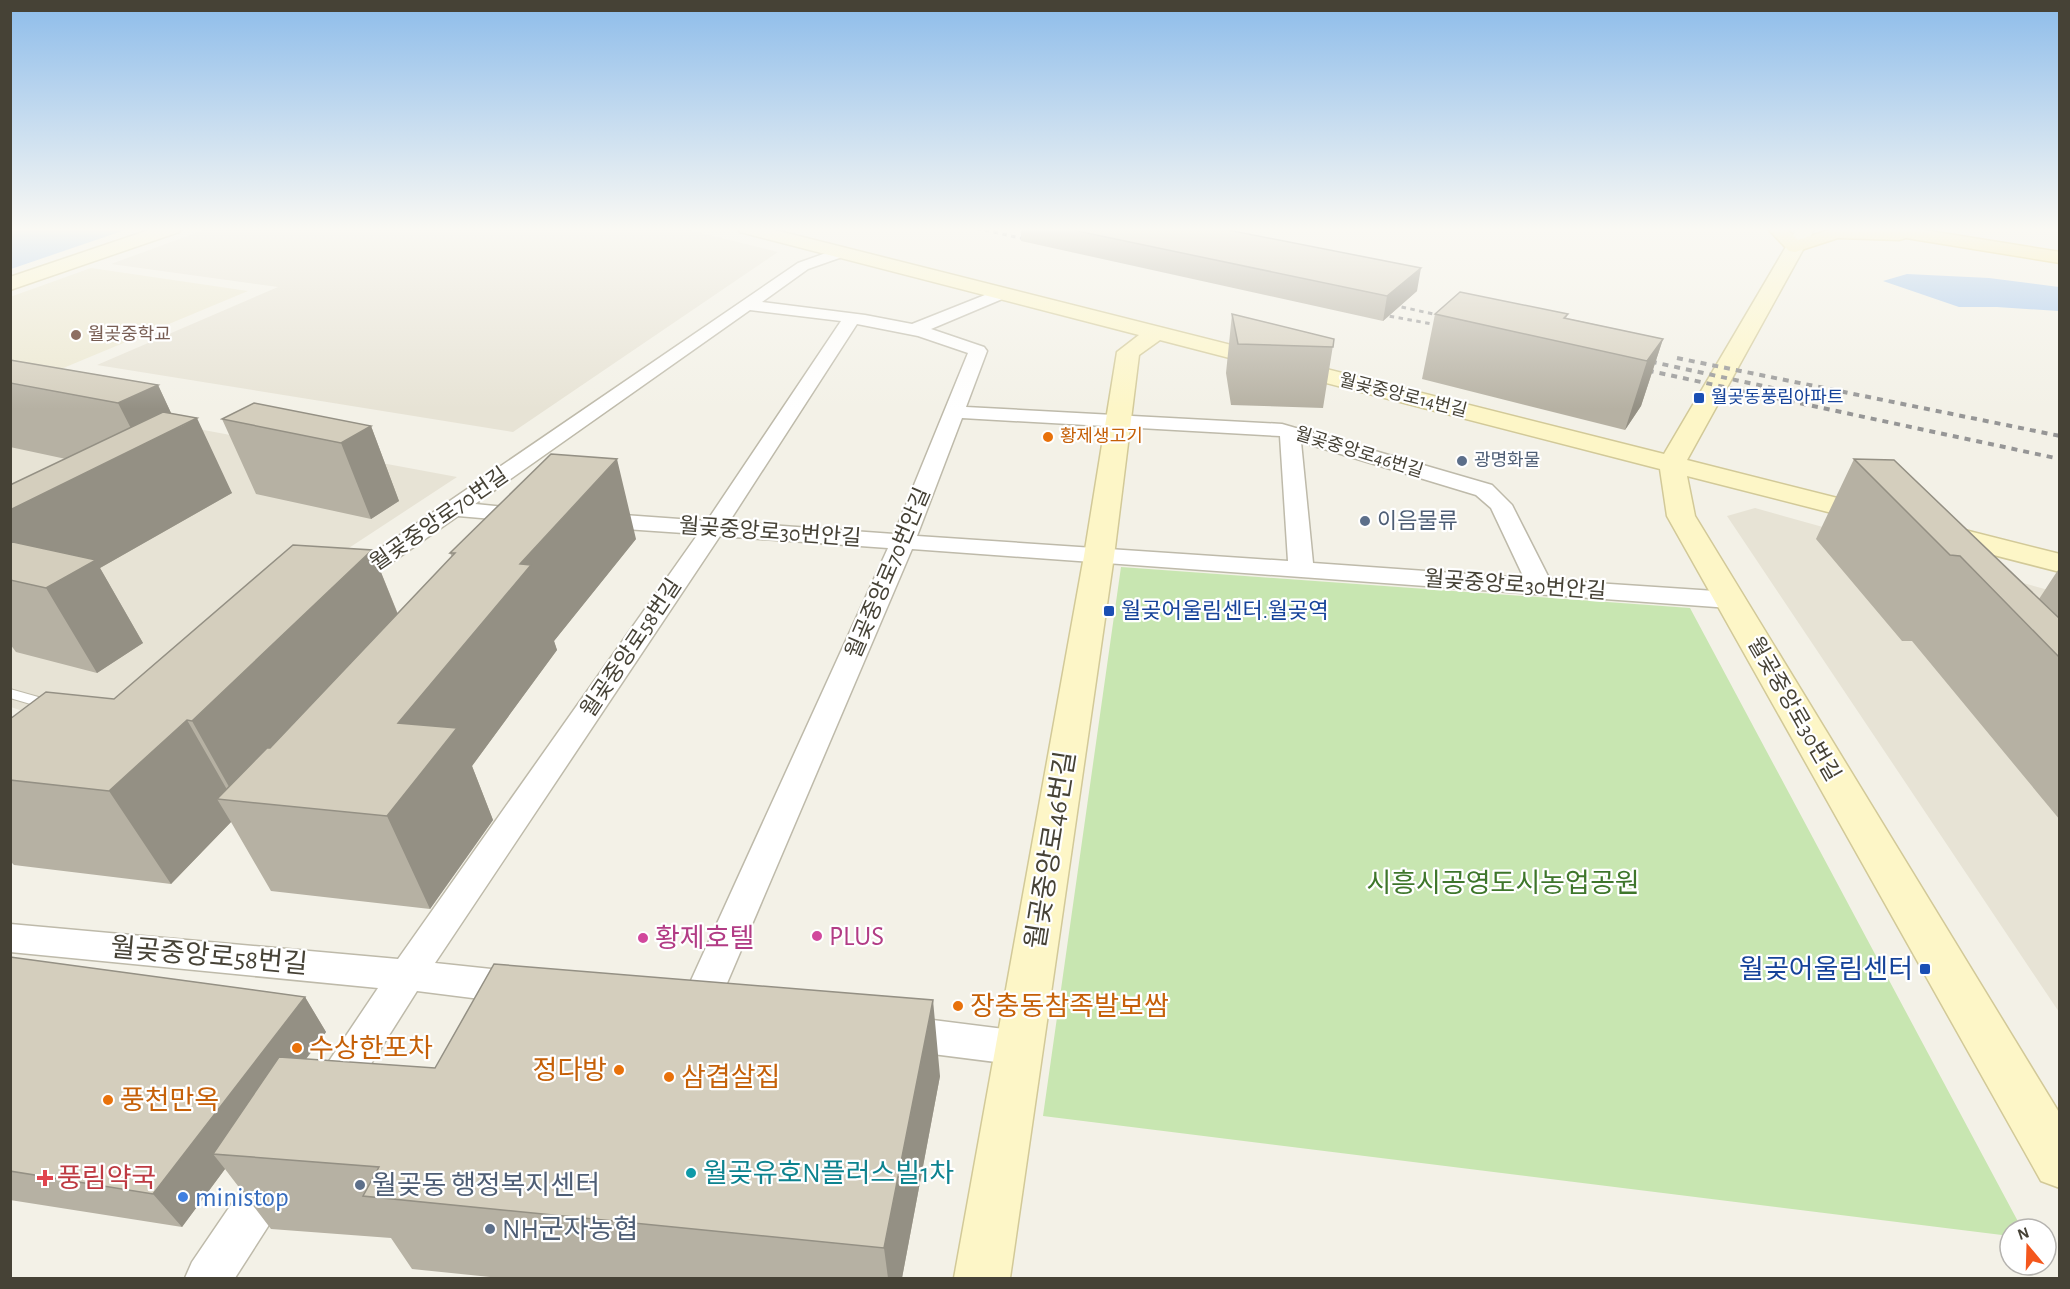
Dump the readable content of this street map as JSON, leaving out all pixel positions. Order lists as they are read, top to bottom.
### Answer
{
  "streets": {
    "street": [
      "월곶중앙로14번길",
      "월곶중앙로46번길",
      "월곶중앙로70번길",
      "월곶중앙로30번안길",
      "월곶중앙로70번안길",
      "월곶중앙로58번길",
      "월곶중앙로30번길"
    ]
  },
  "crossings": [
    ["월곶중앙로14번길", "월곶중앙로46번길"],
    ["월곶중앙로14번길", "월곶중앙로30번길"],
    ["월곶중앙로46번길", "월곶중앙로30번안길"],
    ["월곶중앙로70번길", "월곶중앙로30번안길"],
    ["월곶중앙로70번길", "월곶중앙로70번안길"],
    ["월곶중앙로30번안길", "월곶중앙로70번안길"],
    ["월곶중앙로30번안길", "월곶중앙로58번길"],
    ["월곶중앙로30번안길", "월곶중앙로30번길"],
    ["월곶중앙로70번안길", "월곶중앙로58번길"]
  ],
  "parks": ["시흥시공영도시농업공원"],
  "places": {
    "other": [
      "월곶중학교",
      "황제생고기",
      "광명화물",
      "이음물류",
      "PLUS",
      "황제호텔",
      "장충동참족발보쌈",
      "수상한포차",
      "정다방",
      "삼겹살집",
      "풍천만옥",
      "월곶유호N플러스빌1차",
      "월곶동 행정복지센터",
      "ministop",
      "NH군자농협"
    ],
    "transit": ["월곶동풍림아파트", "월곶어울림센터.월곶역", "월곶어울림센터"],
    "health": ["풍림약국"]
  },
  "north": "top"
}
